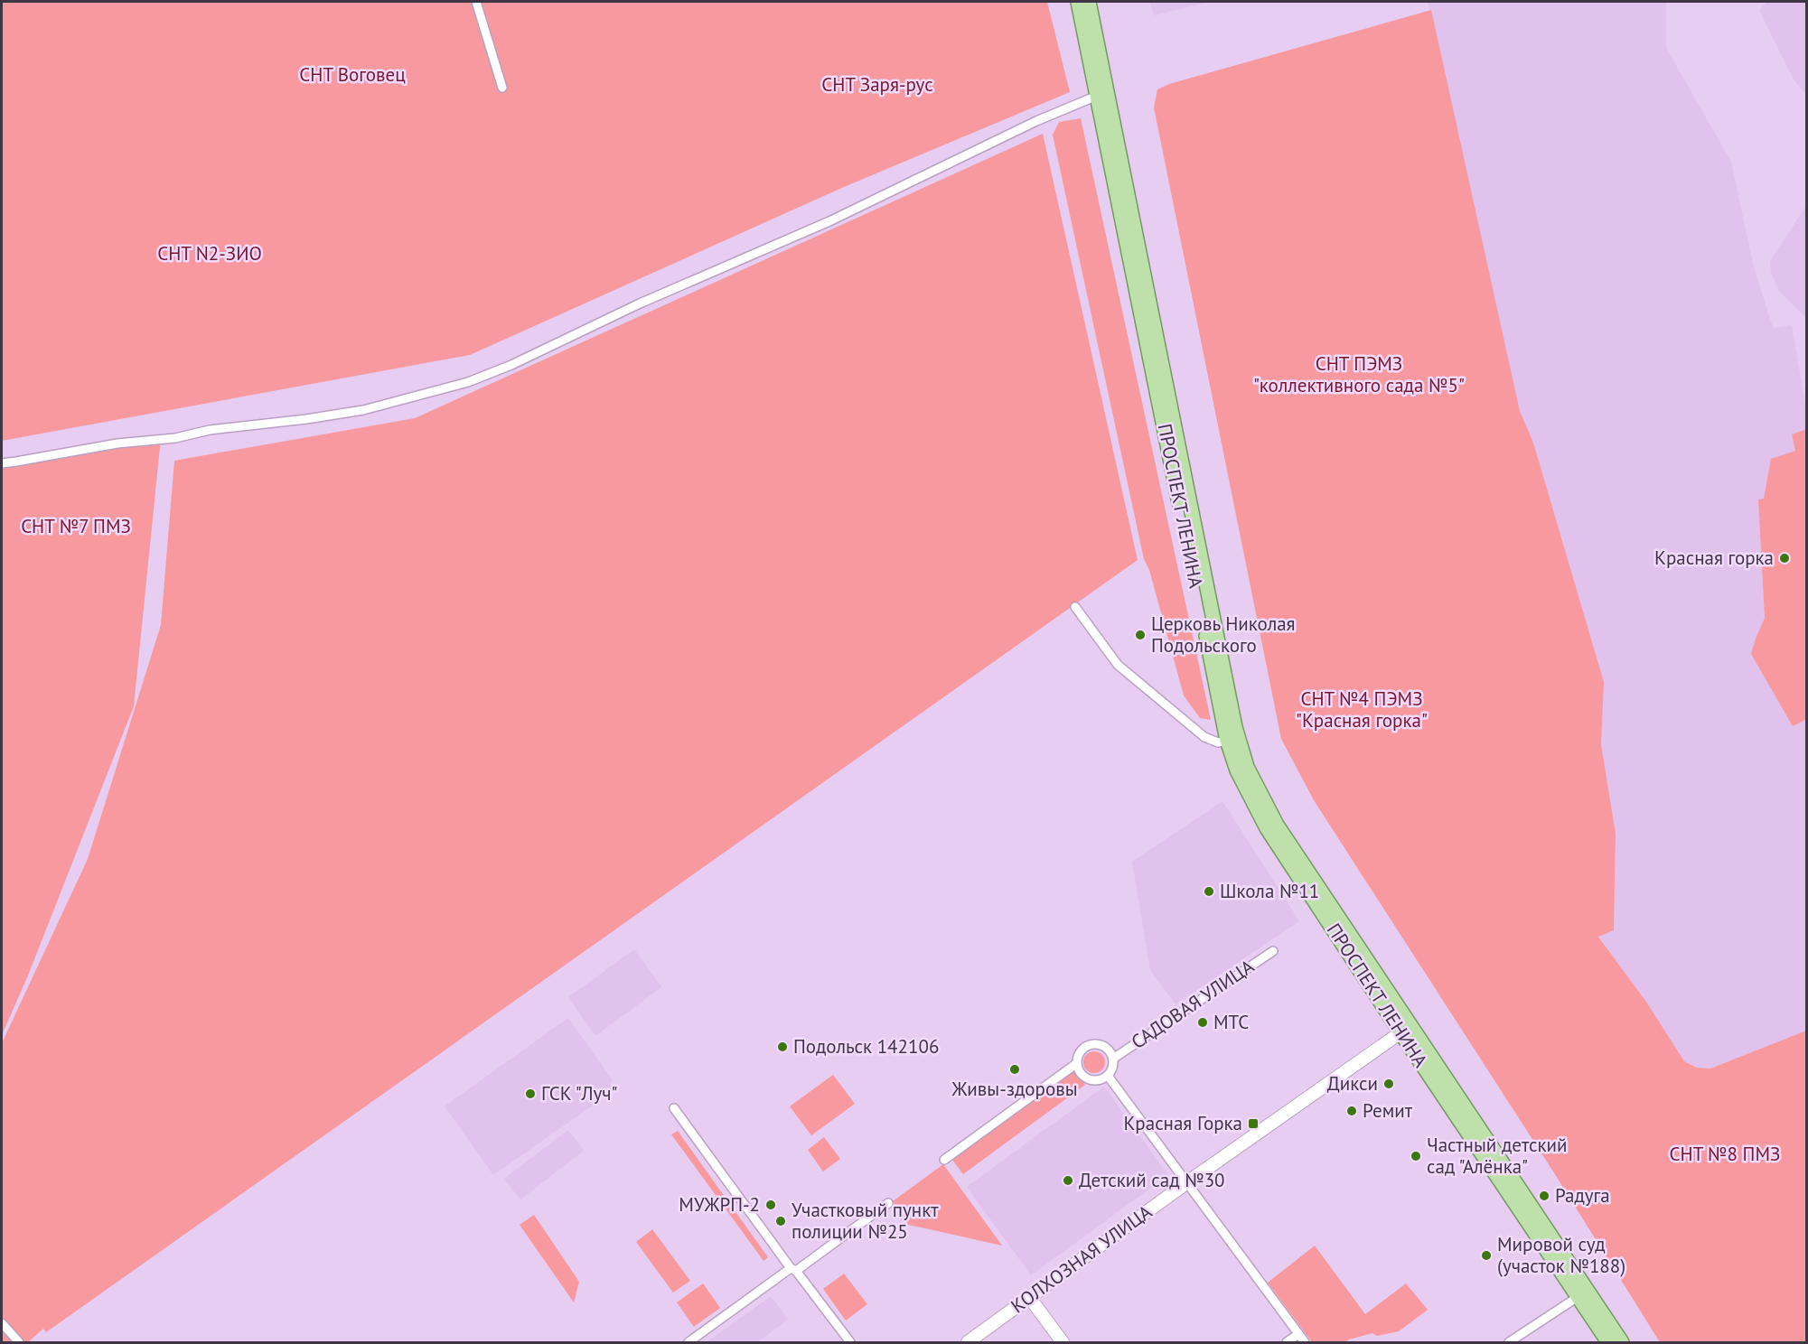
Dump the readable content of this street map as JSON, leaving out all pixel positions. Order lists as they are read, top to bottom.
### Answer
{
  "streets": {
    "main road": ["ПРОСПЕКТ ЛЕНИНА"],
    "street": ["САДОВАЯ УЛИЦА", "КОЛХОЗНАЯ УЛИЦА"]
  },
  "crossings": [
    ["ПРОСПЕКТ ЛЕНИНА", "КОЛХОЗНАЯ УЛИЦА"]
  ],
  "parks": [
    "СНТ Воговец",
    "СНТ Заря-рус",
    "СНТ N2-ЗИО",
    "СНТ ПЭМЗ \"коллективного сада №5\"",
    "СНТ №7 ПМЗ",
    "СНТ №4 ПЭМЗ \"Красная горка\"",
    "СНТ №8 ПМЗ"
  ],
  "places": {
    "other": [
      "Красная горка",
      "Церковь Николая Подольского",
      "Школа №11",
      "МТС",
      "Подольск 142106",
      "Живы-здоровы",
      "Дикси",
      "ГСК \"Луч\"",
      "Ремит",
      "Частный детский сад \"Алёнка\"",
      "Детский сад №30",
      "Радуга",
      "МУЖРП-2",
      "Участковый пункт полиции №25",
      "Мировой суд (участок №188)"
    ],
    "transit": ["Красная Горка"]
  }
}
